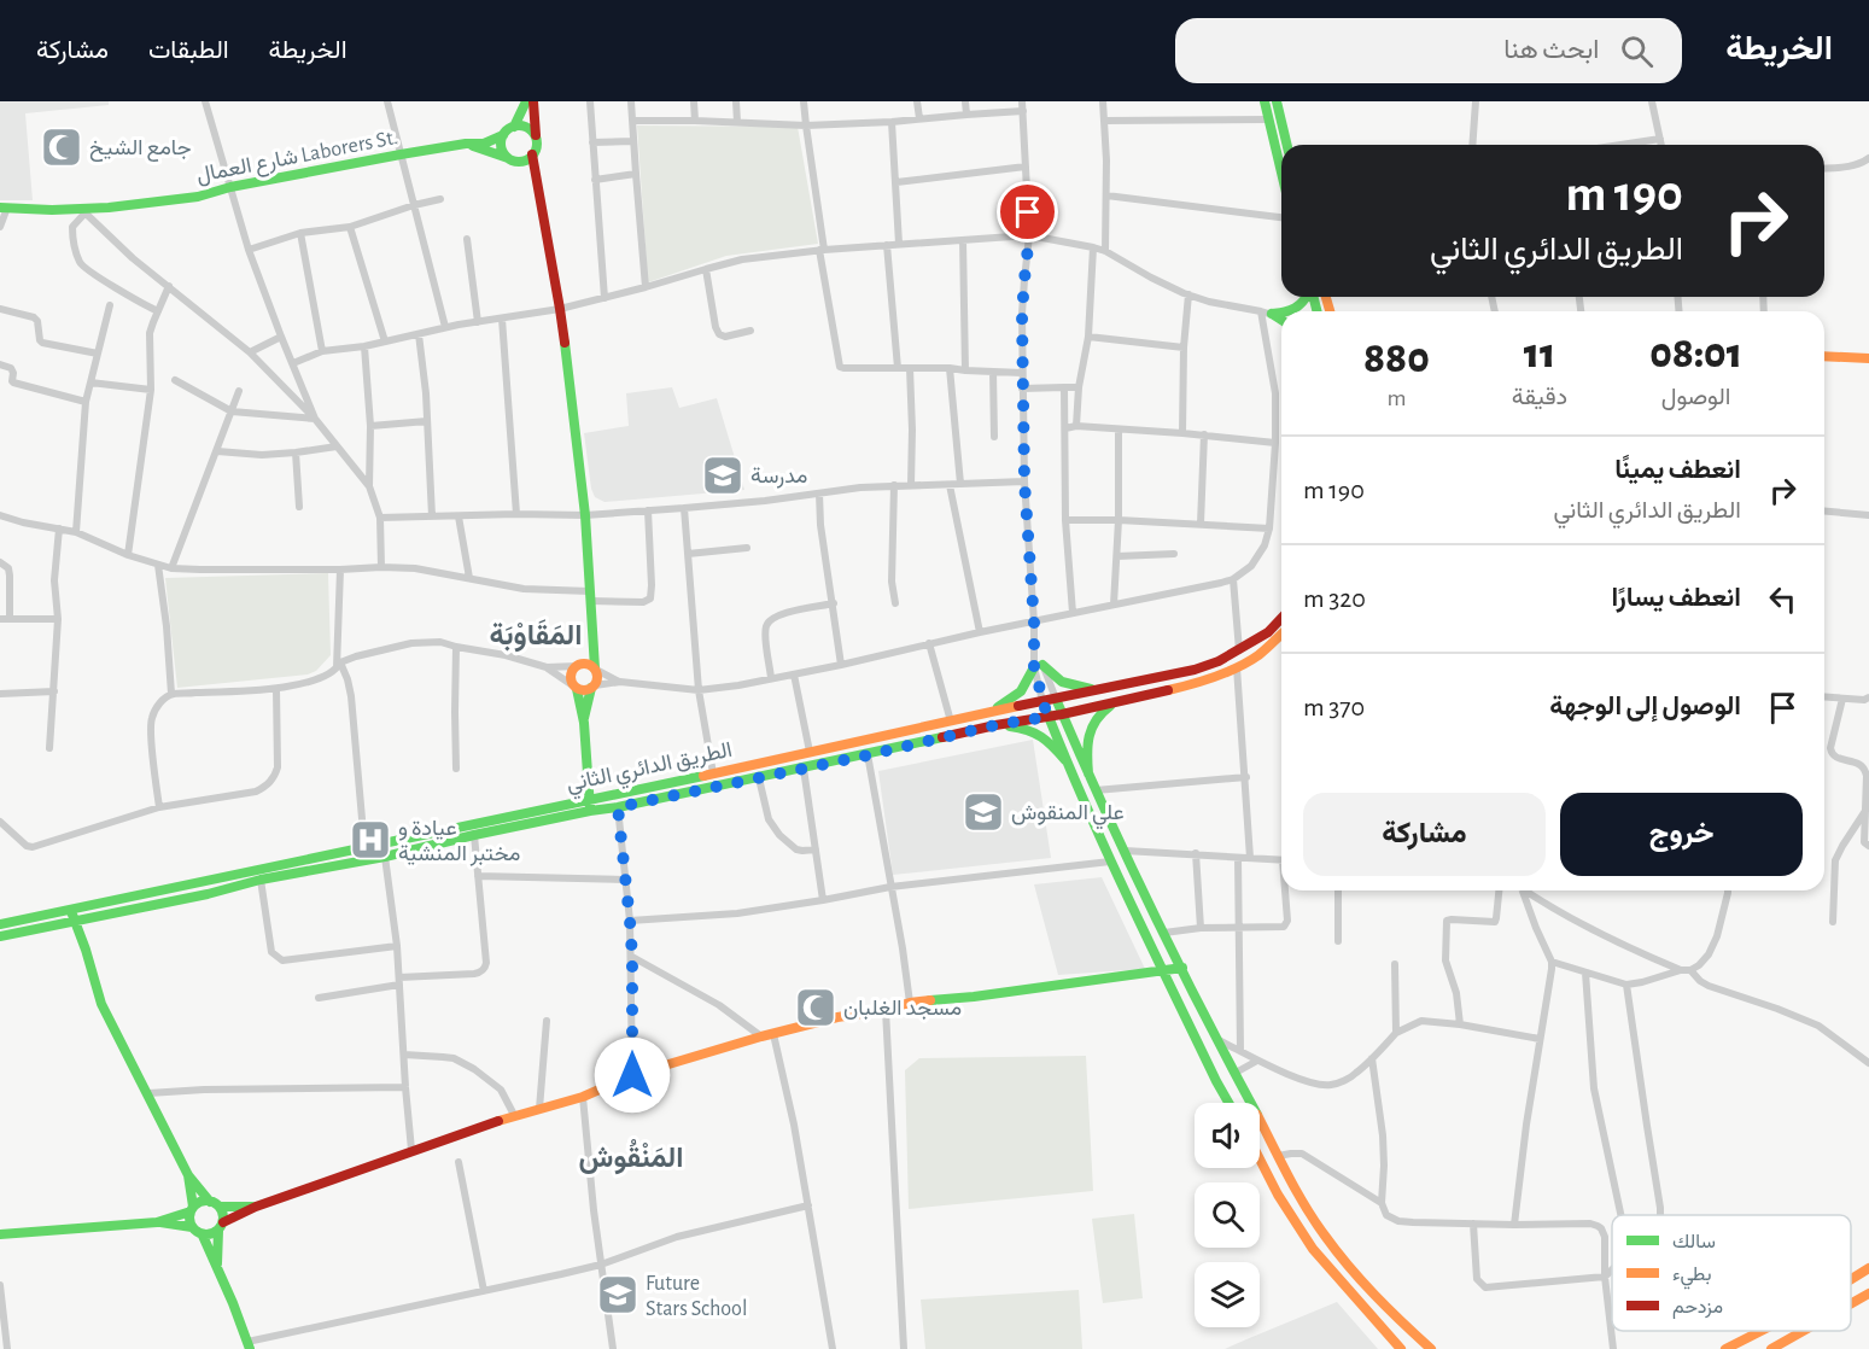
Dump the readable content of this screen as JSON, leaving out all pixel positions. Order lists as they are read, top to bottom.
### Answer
{
  "streets": {
    "main road": ["شارع العمال Laborers St.", "الطريق الدائري الثاني"]
  },
  "districts": ["المَقَاوْبَة", "المَنْقُوش"],
  "places": {
    "mosque": ["جامع الشيخ", "مسجد الغلبان"],
    "school or university": ["مدرسة", "علي المنقوش", "Future Stars School"],
    "hospital": ["عيادة و مختبر المنشية"]
  },
  "legend": ["سالك", "بطيء", "مزدحم"],
  "page": {
    "header": "الخريطة",
    "search": "ابحث هنا",
    "nav": ["الخريطة", "الطبقات", "مشاركة"],
    "turn": ["190 m", "الطريق الدائري الثاني"],
    "eta": [
      "08:01",
      "الوصول",
      "11",
      "دقيقة",
      "880",
      "m"
    ],
    "list": [
      {
        "name": "انعطف يمينًا",
        "note": "الطريق الدائري الثاني",
        "value": "190 m"
      },
      {
        "name": "انعطف يسارًا",
        "value": "320 m"
      },
      {
        "name": "الوصول إلى الوجهة",
        "value": "370 m"
      }
    ],
    "buttons": ["خروج", "مشاركة"]
  }
}
